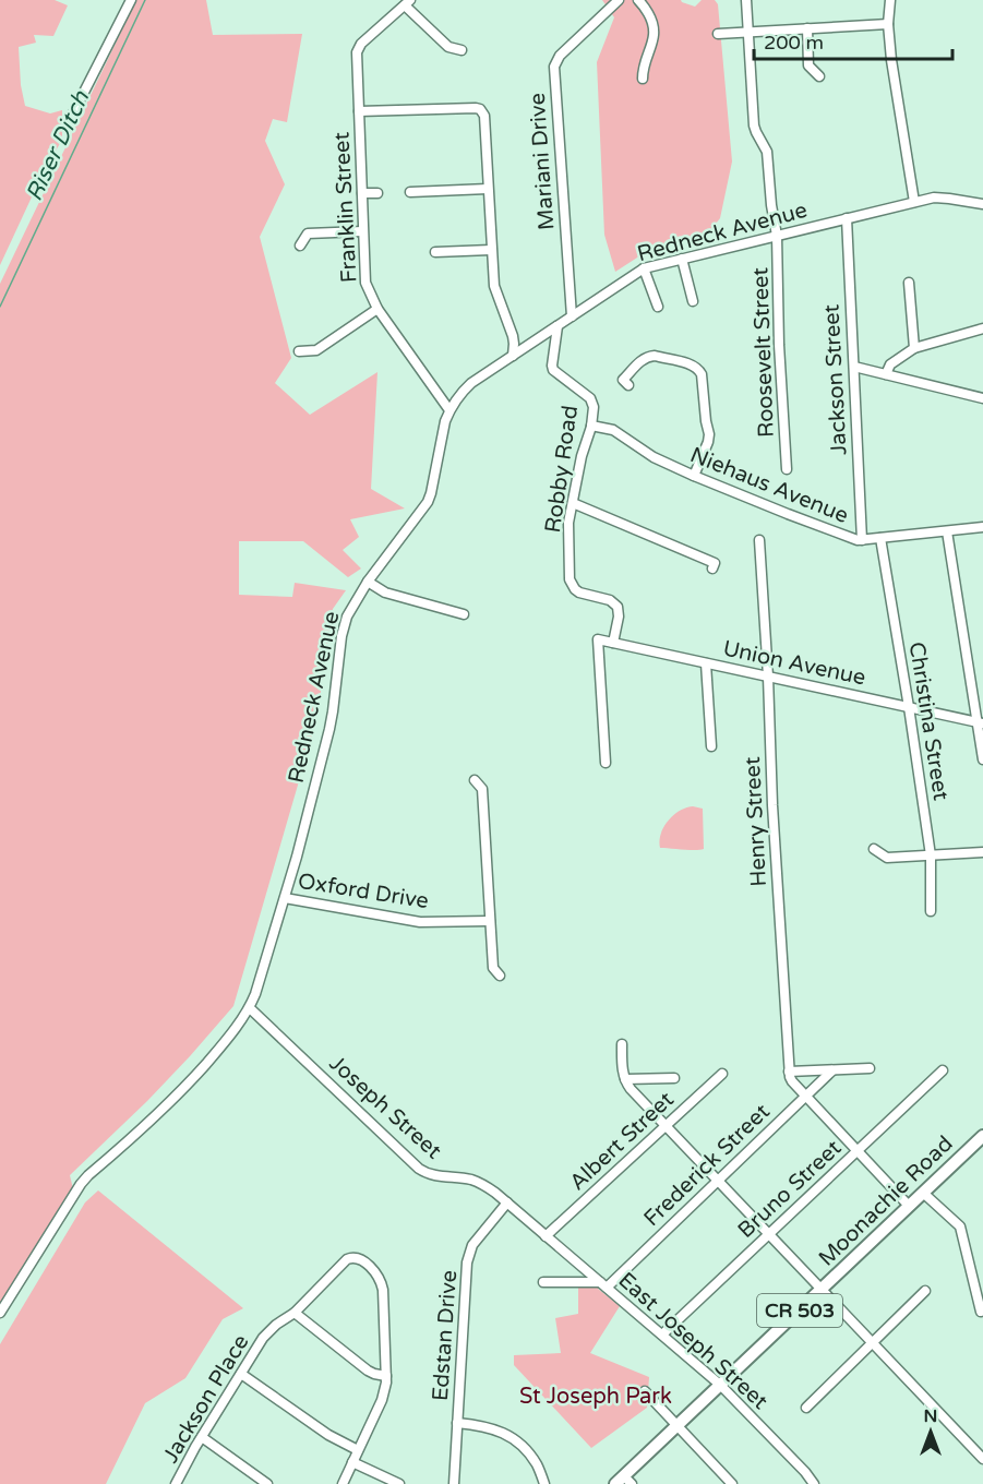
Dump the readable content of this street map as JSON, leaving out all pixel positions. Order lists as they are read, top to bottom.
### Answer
{
  "streets": {
    "main road": ["Moonachie Road", "CR 503"],
    "street": [
      "Mariani Drive",
      "Franklin Street",
      "Redneck Avenue",
      "Roosevelt Street",
      "Jackson Street",
      "Robby Road",
      "Niehaus Avenue",
      "Union Avenue",
      "Christina Street",
      "Henry Street",
      "Oxford Drive",
      "Joseph Street",
      "Albert Street",
      "Frederick Street",
      "Bruno Street",
      "Edstan Drive",
      "East Joseph Street",
      "Jackson Place"
    ]
  },
  "crossings": [
    ["Mariani Drive", "Redneck Avenue"],
    ["Franklin Street", "Redneck Avenue"],
    ["Redneck Avenue", "Roosevelt Street"],
    ["Redneck Avenue", "Jackson Street"],
    ["Redneck Avenue", "Robby Road"],
    ["Redneck Avenue", "Oxford Drive"],
    ["Redneck Avenue", "Joseph Street"],
    ["Jackson Street", "Niehaus Avenue"],
    ["Robby Road", "Niehaus Avenue"],
    ["Robby Road", "Union Avenue"],
    ["Niehaus Avenue", "Christina Street"],
    ["Union Avenue", "Christina Street"],
    ["Union Avenue", "Henry Street"],
    ["Joseph Street", "Albert Street"],
    ["Joseph Street", "Frederick Street"],
    ["Joseph Street", "Edstan Drive"],
    ["Joseph Street", "East Joseph Street"],
    ["Frederick Street", "East Joseph Street"],
    ["Bruno Street", "East Joseph Street"],
    ["Moonachie Road", "East Joseph Street"]
  ],
  "water": ["Riser Ditch"],
  "parks": ["St Joseph Park"],
  "scale_bar": "200 m",
  "north": "top"
}
